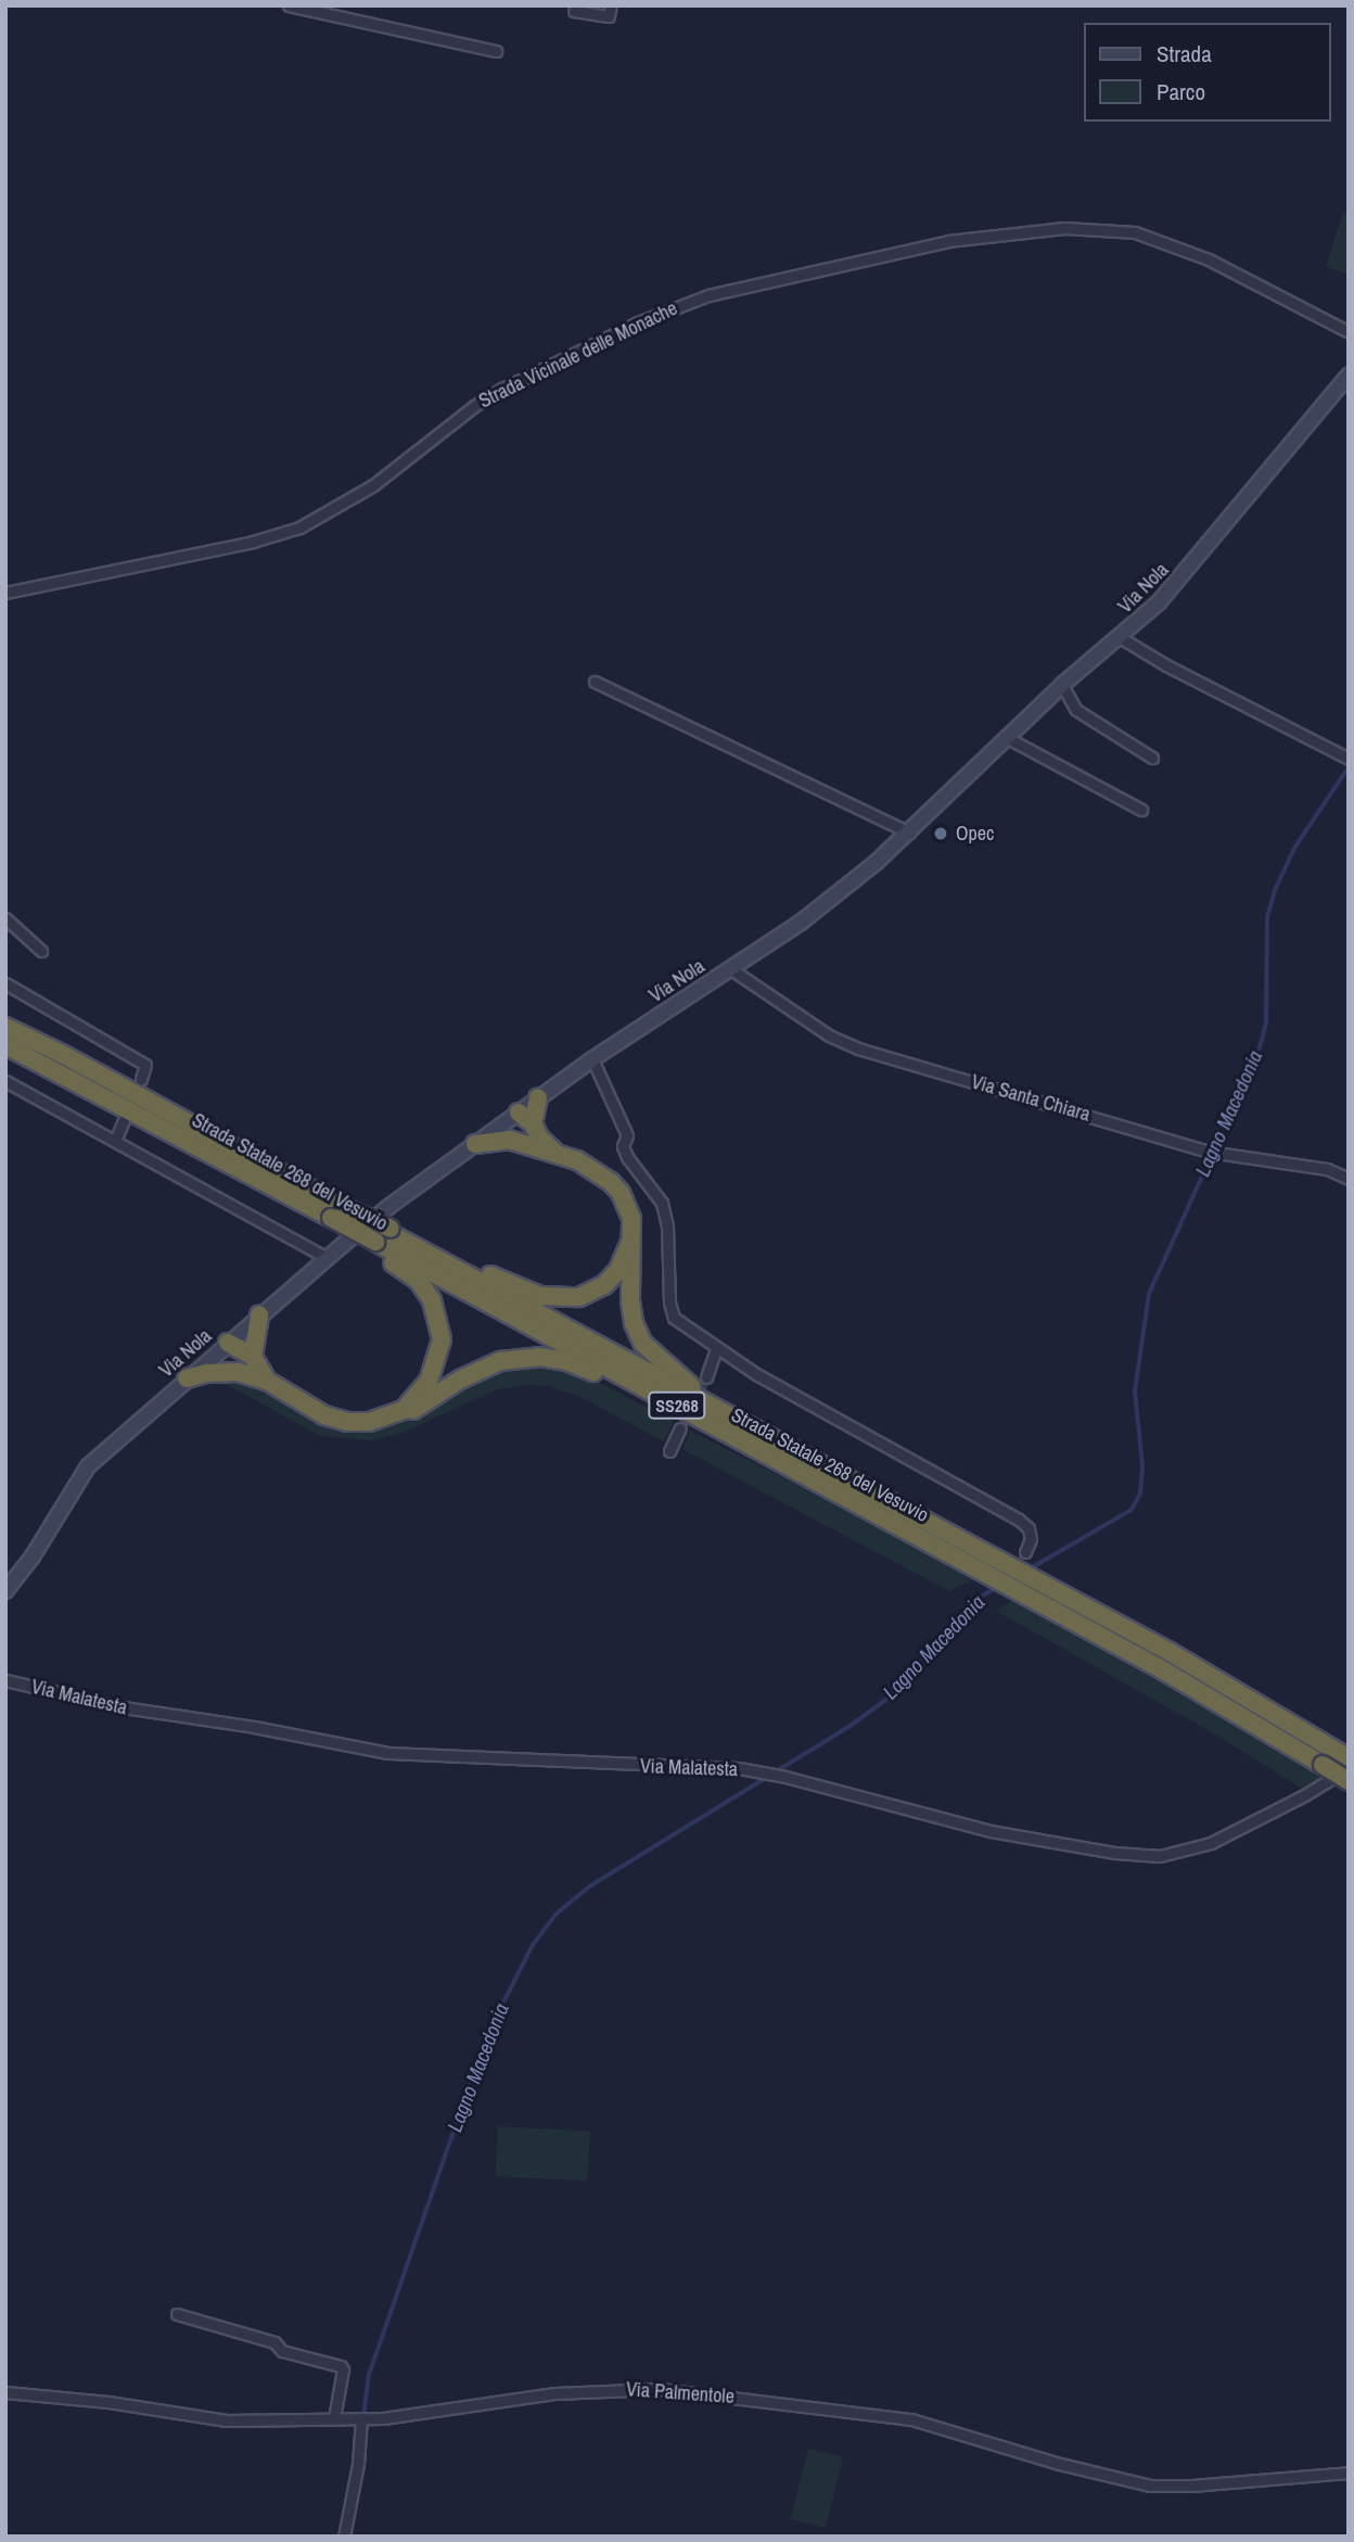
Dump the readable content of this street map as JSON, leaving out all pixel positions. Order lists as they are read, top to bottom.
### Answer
{
  "streets": {
    "highway": ["Strada Statale 268 del Vesuvio", "SS268"],
    "street": [
      "Strada Vicinale delle Monache",
      "Via Nola",
      "Via Santa Chiara",
      "Via Malatesta",
      "Via Palmentole"
    ]
  },
  "crossings": [
    ["Via Nola", "Via Santa Chiara"],
    ["Via Nola", "SS268"],
    ["Strada Statale 268 del Vesuvio", "SS268"],
    ["Strada Statale 268 del Vesuvio", "Via Malatesta"]
  ],
  "water": ["Lagno Macedonia"],
  "places": ["Opec"],
  "legend": ["Strada", "Parco"]
}
